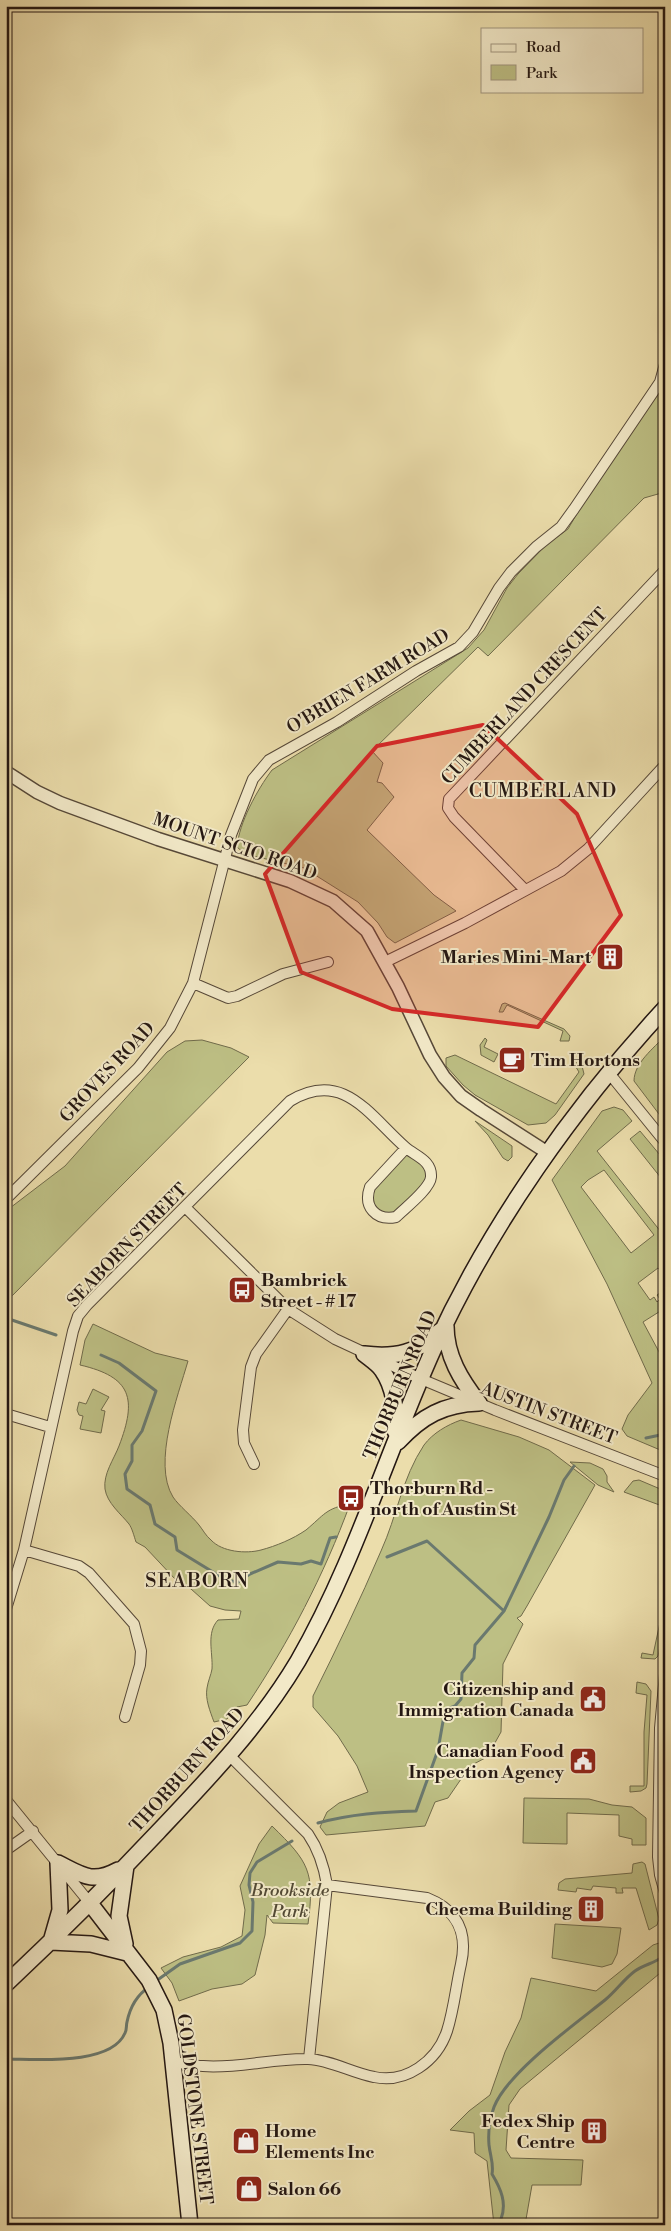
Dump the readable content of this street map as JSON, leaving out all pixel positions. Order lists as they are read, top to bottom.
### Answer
{
  "streets": {
    "main road": ["THORBURN ROAD", "GOLDSTONE STREET"],
    "street": [
      "O'BRIEN FARM ROAD",
      "CUMBERLAND CRESCENT",
      "MOUNT SCIO ROAD",
      "GROVES ROAD",
      "SEABORN STREET",
      "AUSTIN STREET"
    ]
  },
  "crossings": [
    ["O'BRIEN FARM ROAD", "MOUNT SCIO ROAD"],
    ["O'BRIEN FARM ROAD", "GROVES ROAD"],
    ["MOUNT SCIO ROAD", "GROVES ROAD"],
    ["MOUNT SCIO ROAD", "THORBURN ROAD"],
    ["SEABORN STREET", "AUSTIN STREET"],
    ["THORBURN ROAD", "AUSTIN STREET"],
    ["THORBURN ROAD", "GOLDSTONE STREET"]
  ],
  "districts": ["CUMBERLAND", "SEABORN"],
  "parks": ["Brookside Park"],
  "places": {
    "building": ["Maries Mini-Mart", "Cheema Building", "Fedex Ship Centre"],
    "cafe": ["Tim Hortons"],
    "bus stop": ["Bambrick Street - # 17", "Thorburn Rd - north of Austin St"],
    "public building": ["Citizenship and Immigration Canada", "Canadian Food Inspection Agency"],
    "shop": ["Home Elements Inc", "Salon 66"]
  },
  "legend": ["Road", "Park"]
}
